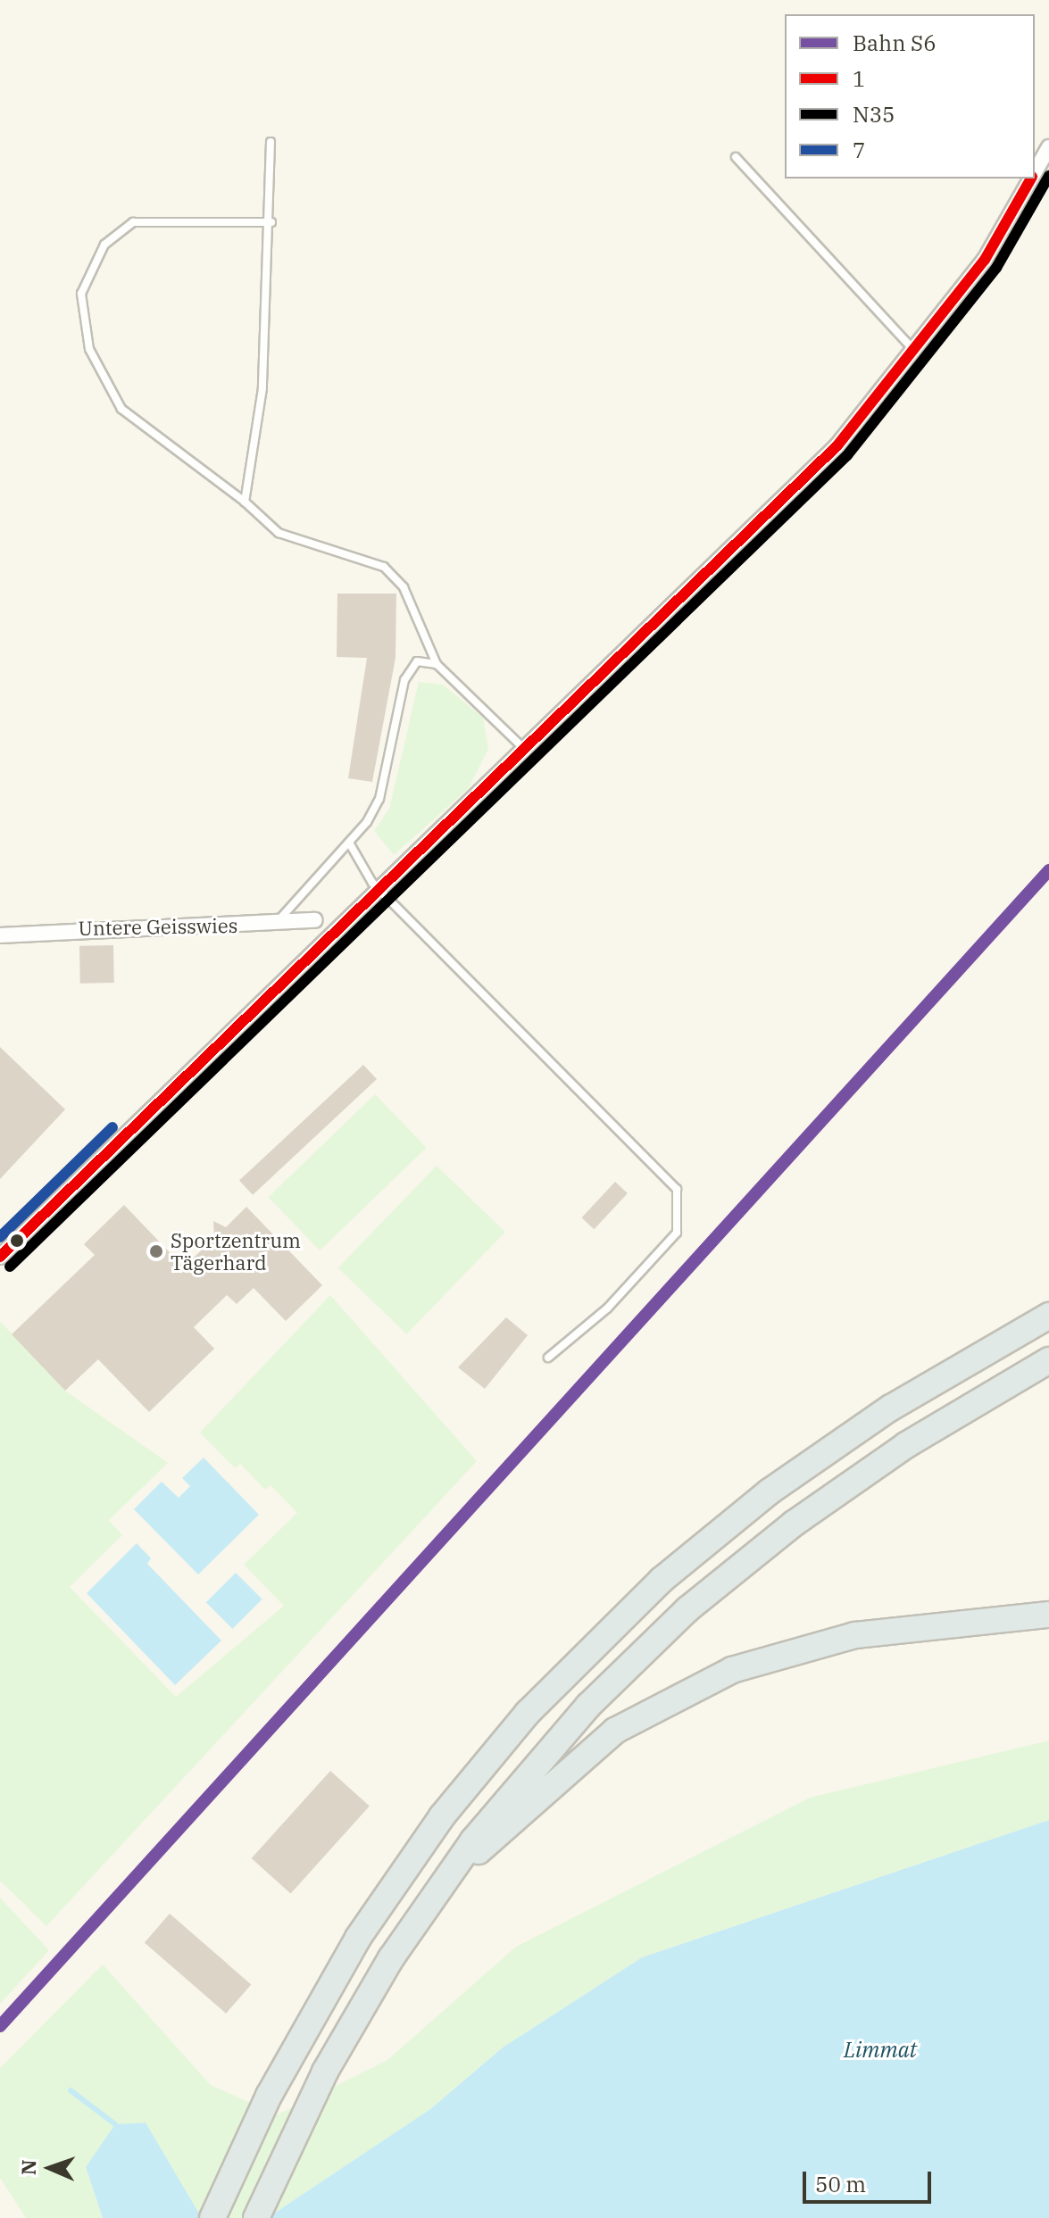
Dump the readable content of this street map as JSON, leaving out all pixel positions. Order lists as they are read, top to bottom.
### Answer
{
  "streets": {
    "street": ["Untere Geisswies"]
  },
  "water": ["Limmat"],
  "places": ["Sportzentrum Tägerhard"],
  "lines": [
    "transit line N35",
    "transit line 1",
    "rail line S6",
    "transit line 7"
  ],
  "legend": [
    "Bahn S6",
    "1",
    "N35",
    "7"
  ],
  "scale_bar": "50 m",
  "north": "left"
}
